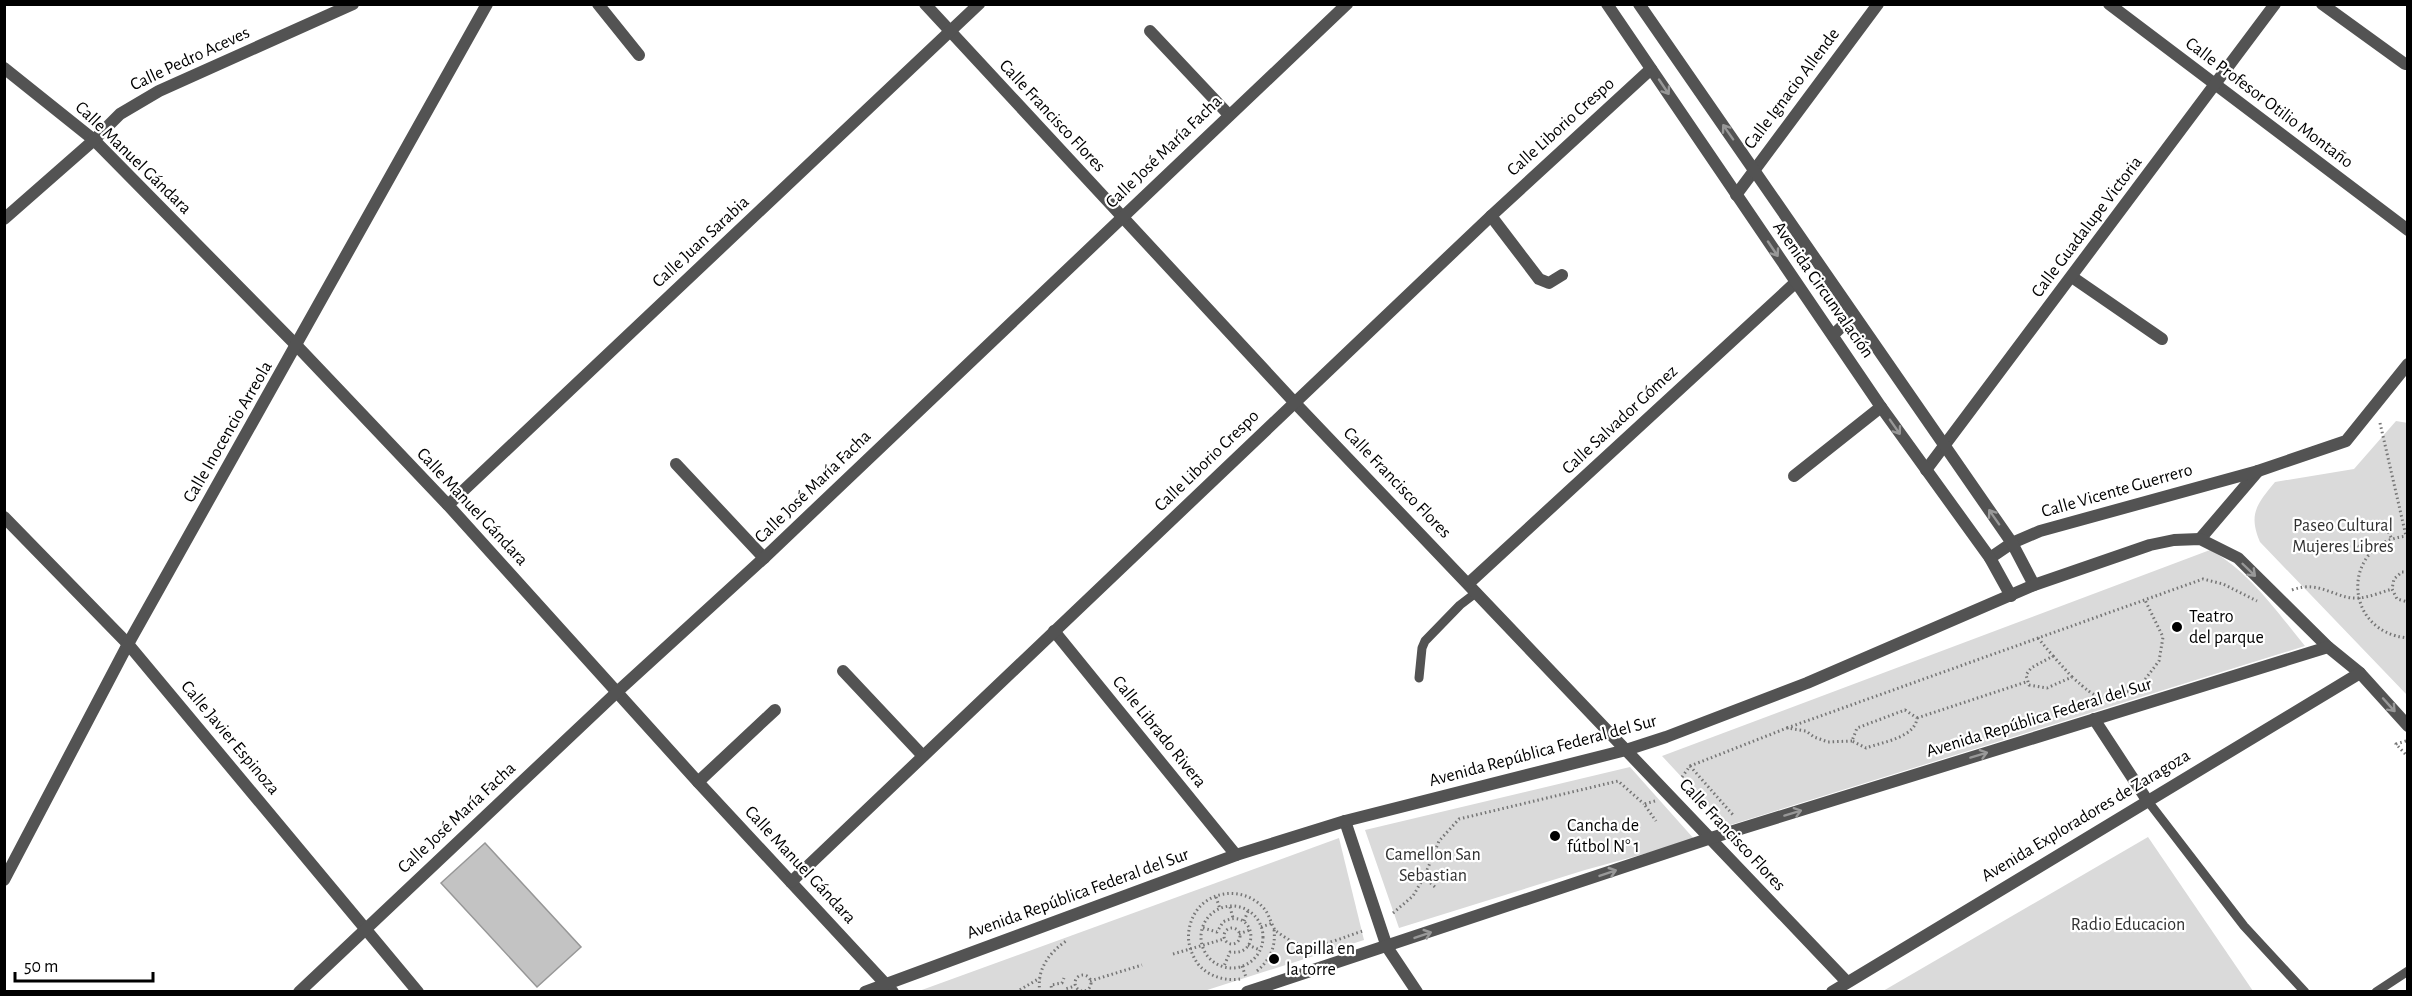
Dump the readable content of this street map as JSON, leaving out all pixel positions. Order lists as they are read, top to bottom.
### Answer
{
  "streets": {
    "street": [
      "Calle Pedro Aceves",
      "Calle Ignacio Allende",
      "Calle Profesor Otilio Montaño",
      "Calle Francisco Flores",
      "Calle Liborio Crespo",
      "Calle José María Facha",
      "Calle Manuel Gándara",
      "Calle Guadalupe Victoria",
      "Calle Juan Sarabia",
      "Avenida Circunvalación",
      "Calle Salvador Gómez",
      "Calle Inocencio Arreola",
      "Calle Vicente Guerrero",
      "Avenida República Federal del Sur",
      "Calle Librado Rivera",
      "Calle Javier Espinoza",
      "Avenida Exploradores de Zaragoza"
    ]
  },
  "crossings": [
    ["Calle Pedro Aceves", "Calle Manuel Gándara"],
    ["Calle Ignacio Allende", "Avenida Circunvalación"],
    ["Calle Profesor Otilio Montaño", "Calle Guadalupe Victoria"],
    ["Calle Francisco Flores", "Calle Liborio Crespo"],
    ["Calle Francisco Flores", "Calle José María Facha"],
    ["Calle Francisco Flores", "Calle Juan Sarabia"],
    ["Calle Francisco Flores", "Calle Salvador Gómez"],
    ["Calle Francisco Flores", "Avenida República Federal del Sur"],
    ["Calle Francisco Flores", "Avenida Exploradores de Zaragoza"],
    ["Calle Liborio Crespo", "Calle Manuel Gándara"],
    ["Calle Liborio Crespo", "Avenida Circunvalación"],
    ["Calle Liborio Crespo", "Calle Librado Rivera"],
    ["Calle José María Facha", "Calle Manuel Gándara"],
    ["Calle José María Facha", "Calle Javier Espinoza"],
    ["Calle Manuel Gándara", "Calle Juan Sarabia"],
    ["Calle Manuel Gándara", "Calle Inocencio Arreola"],
    ["Calle Manuel Gándara", "Avenida República Federal del Sur"],
    ["Calle Guadalupe Victoria", "Avenida Circunvalación"],
    ["Avenida Circunvalación", "Calle Salvador Gómez"],
    ["Avenida Circunvalación", "Calle Vicente Guerrero"],
    ["Avenida Circunvalación", "Avenida República Federal del Sur"],
    ["Calle Inocencio Arreola", "Calle Javier Espinoza"],
    ["Avenida República Federal del Sur", "Calle Librado Rivera"],
    ["Avenida República Federal del Sur", "Avenida Exploradores de Zaragoza"]
  ],
  "parks": ["Paseo Cultural Mujeres Libres", "Camellon San Sebastian", "Radio Educacion"],
  "places": ["Teatro del parque", "Cancha de fútbol N° 1", "Capilla en la torre"],
  "scale_bar": "50 m"
}
